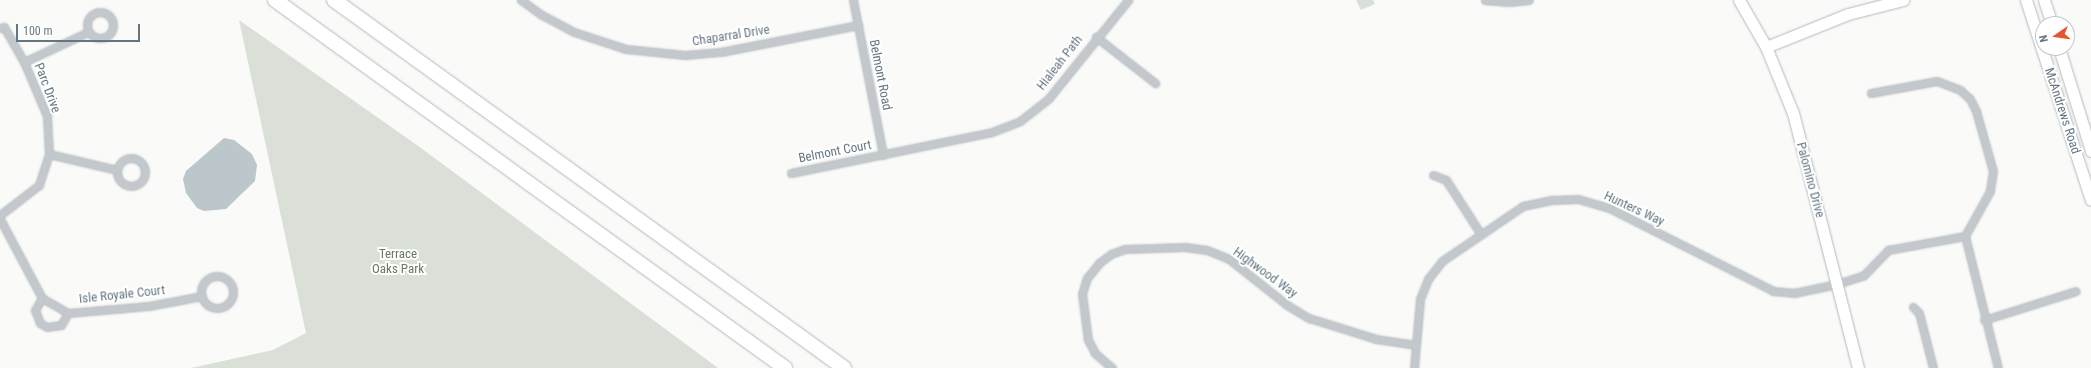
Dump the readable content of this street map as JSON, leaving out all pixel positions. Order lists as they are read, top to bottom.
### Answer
{
  "streets": {
    "street": [
      "Chaparral Drive",
      "Hialeah Path",
      "Belmont Road",
      "Parc Drive",
      "McAndrews Road",
      "Belmont Court",
      "Palomino Drive",
      "Hunters Way",
      "Highwood Way",
      "Isle Royale Court"
    ]
  },
  "crossings": [
    ["Chaparral Drive", "Belmont Road"],
    ["Hialeah Path", "Belmont Road"],
    ["Hialeah Path", "Belmont Court"],
    ["Belmont Road", "Belmont Court"],
    ["Palomino Drive", "Hunters Way"],
    ["Hunters Way", "Highwood Way"]
  ],
  "parks": ["Terrace Oaks Park"],
  "scale_bar": "100 m",
  "north": "left"
}
